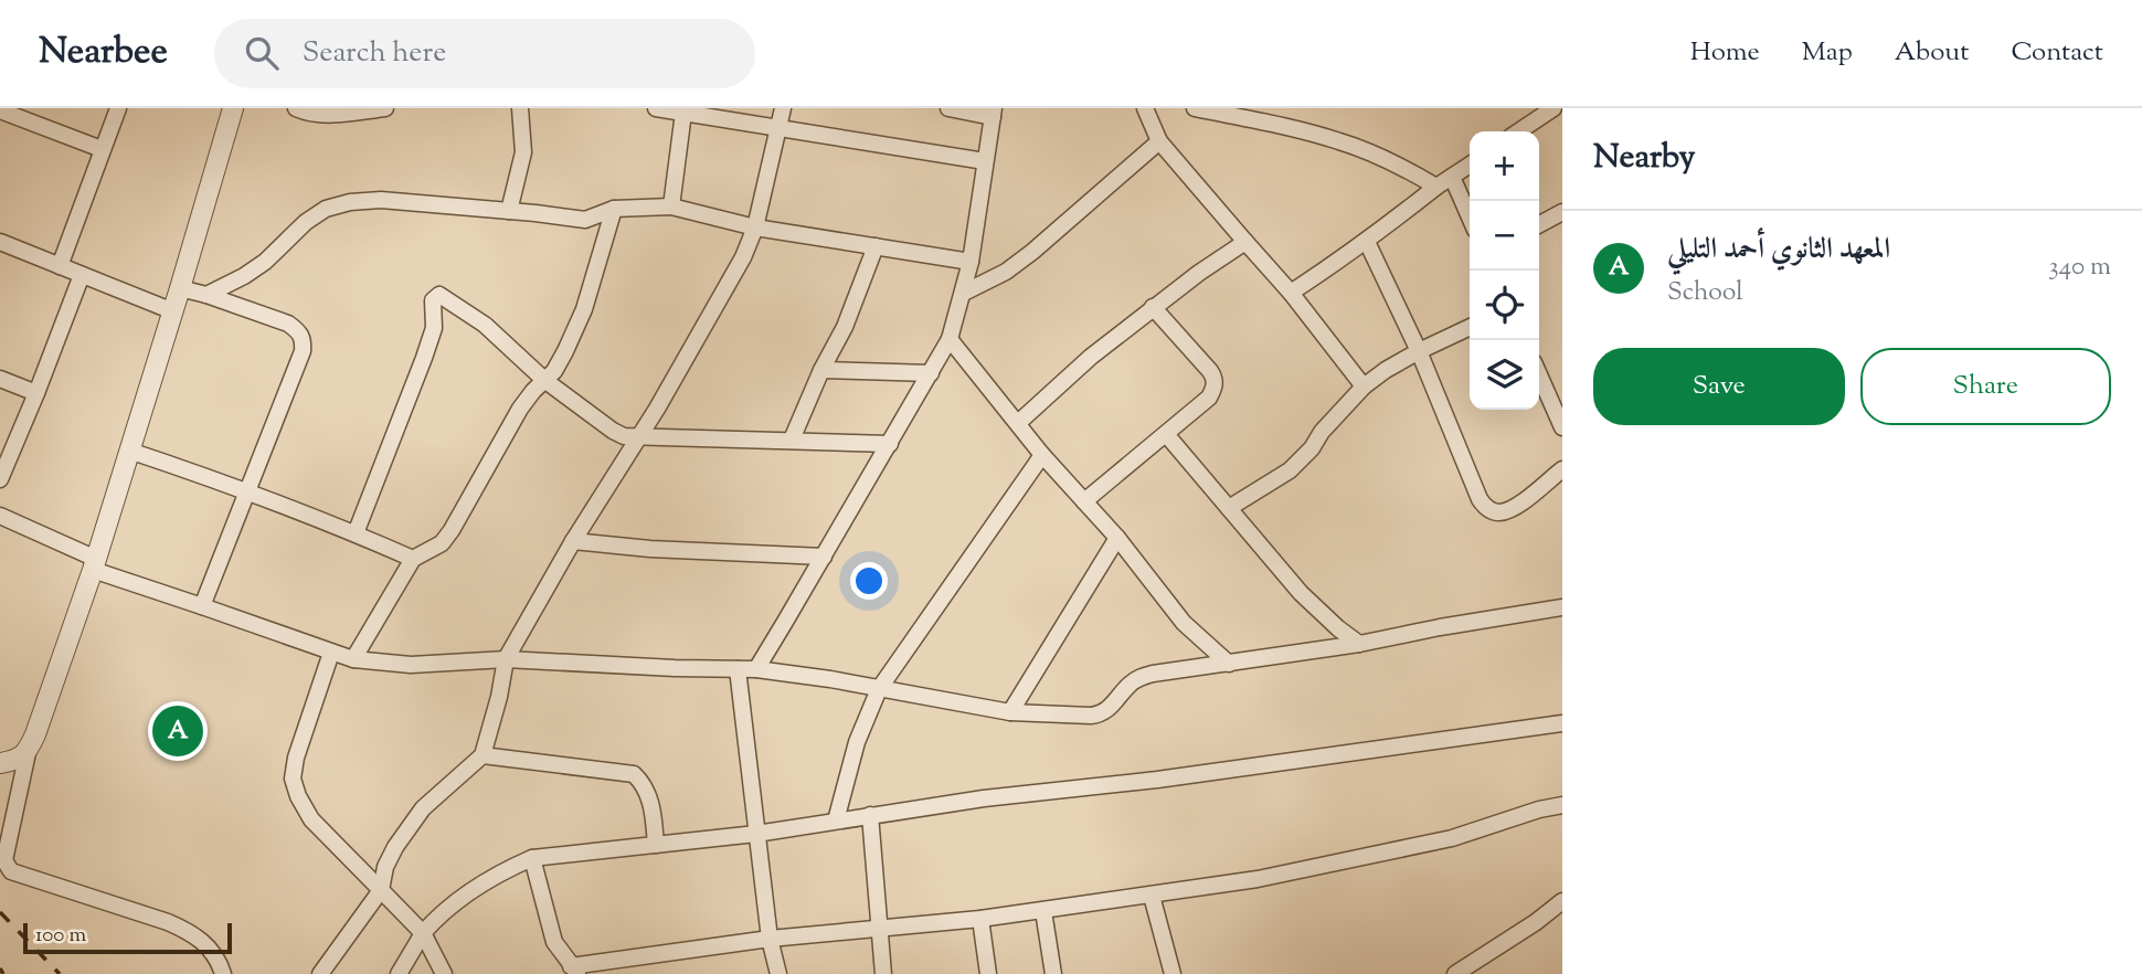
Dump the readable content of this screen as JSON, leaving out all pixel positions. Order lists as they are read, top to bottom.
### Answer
{
  "scale_bar": "100 m",
  "page": {
    "header": "Nearbee",
    "search": "Search here",
    "nav": [
      "Home",
      "Map",
      "About",
      "Contact"
    ],
    "heading": "Nearby",
    "map_buttons": ["+", "−"],
    "list": [
      {
        "mark": "A",
        "name": "المعهد الثانوي أحمد التليلي",
        "note": "School",
        "value": "340 m"
      }
    ],
    "buttons": ["Save", "Share"],
    "pins": "A",
    "scale": "100 m"
  }
}
